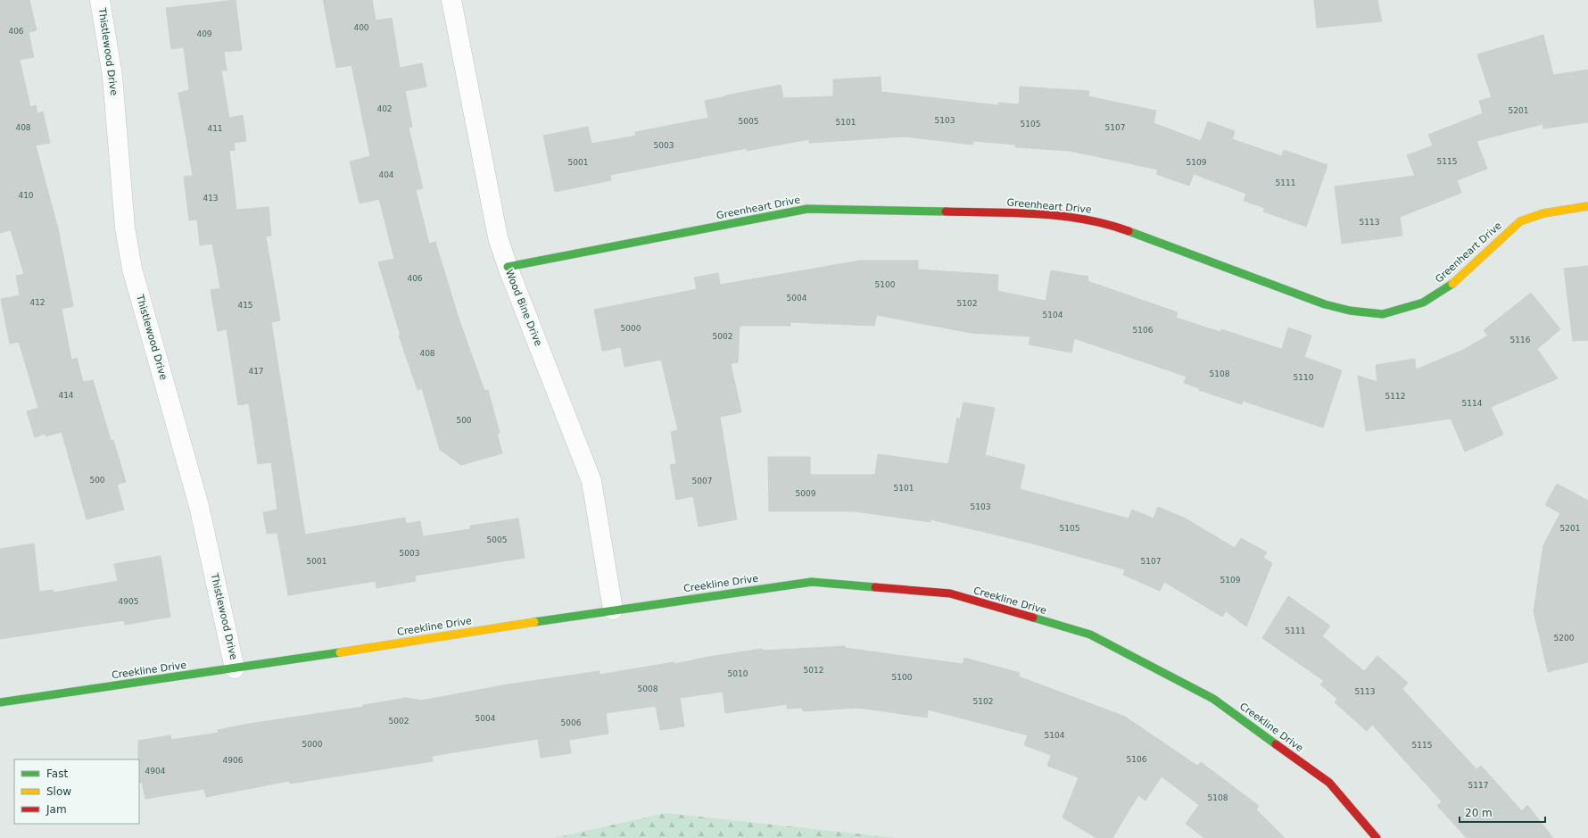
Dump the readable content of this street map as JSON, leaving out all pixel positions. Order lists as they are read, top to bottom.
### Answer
{
  "streets": {
    "street": [
      "Thistlewood Drive",
      "Greenheart Drive",
      "Wood Bine Drive",
      "Creekline Drive"
    ]
  },
  "crossings": [
    ["Thistlewood Drive", "Creekline Drive"],
    ["Greenheart Drive", "Wood Bine Drive"],
    ["Wood Bine Drive", "Creekline Drive"]
  ],
  "house_numbers": [
    "400",
    "406",
    "409",
    "402",
    "5201",
    "5103",
    "5005",
    "5101",
    "5105",
    "408",
    "5107",
    "411",
    "5003",
    "5115",
    "5001",
    "5109",
    "404",
    "5111",
    "410",
    "413",
    "5113",
    "406",
    "5100",
    "5004",
    "412",
    "5102",
    "415",
    "5104",
    "5000",
    "5106",
    "5002",
    "5116",
    "408",
    "417",
    "5108",
    "5110",
    "414",
    "5112",
    "5114",
    "500",
    "500",
    "5007",
    "5101",
    "5009",
    "5103",
    "5105",
    "5201",
    "5005",
    "5003",
    "5001",
    "5107",
    "5109",
    "4905",
    "5111",
    "5200",
    "5012",
    "5010",
    "5100",
    "5008",
    "5113",
    "5102",
    "5004",
    "5002",
    "5006",
    "5104",
    "5000",
    "5115",
    "5106",
    "4906",
    "4904",
    "5117",
    "5108"
  ],
  "legend": ["Fast", "Slow", "Jam"],
  "scale_bar": "20 m"
}
